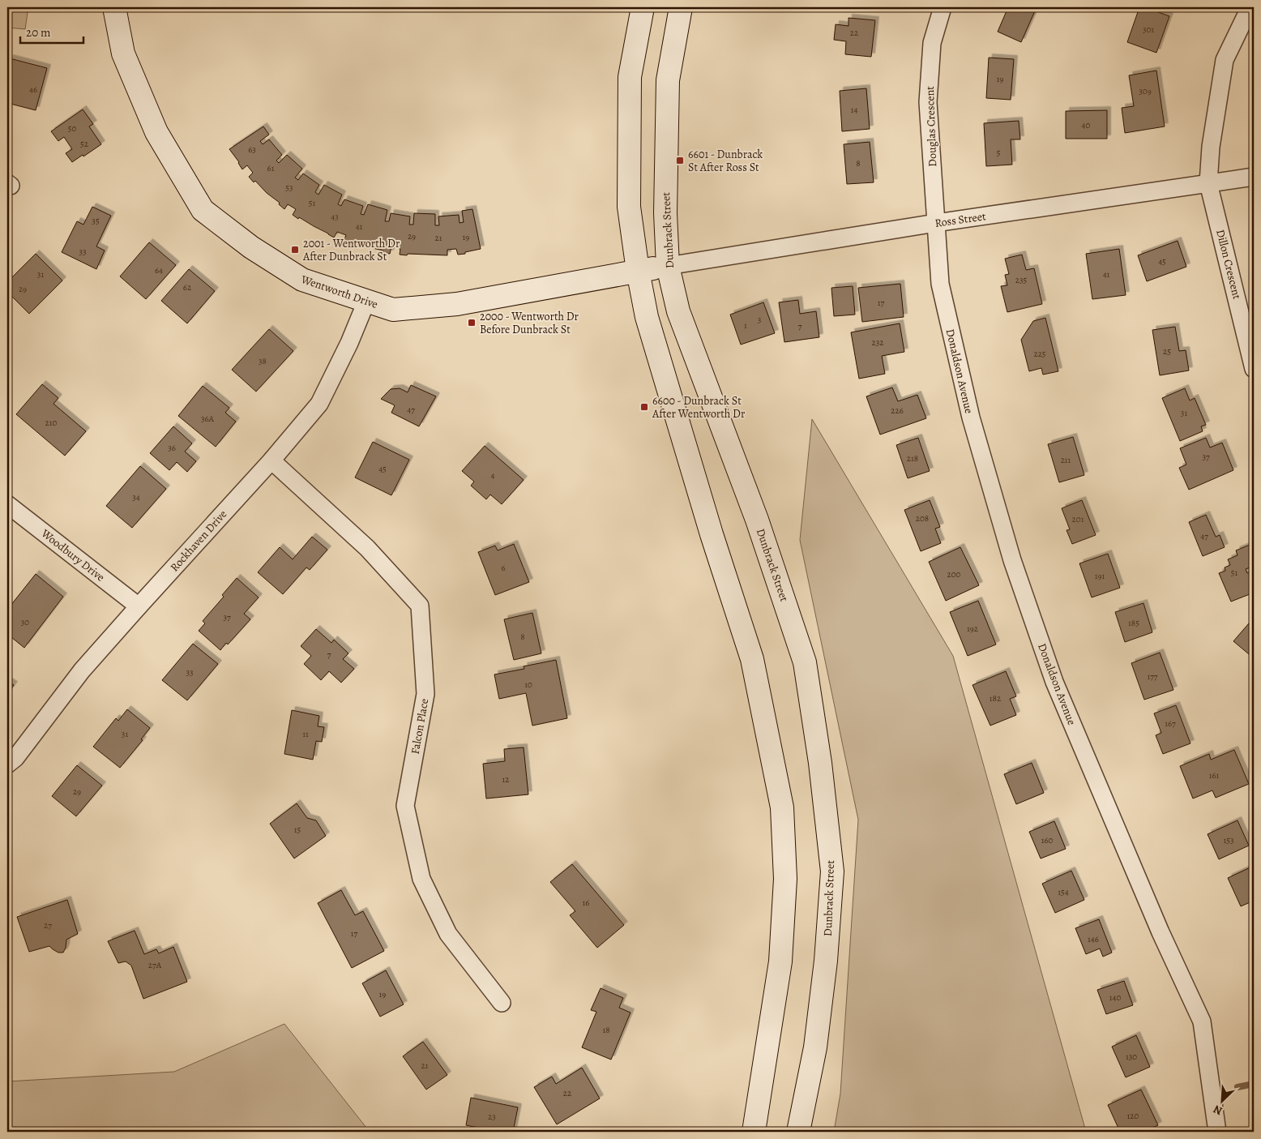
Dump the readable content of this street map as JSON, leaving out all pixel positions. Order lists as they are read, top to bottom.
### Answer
{
  "streets": {
    "main road": ["Dunbrack Street", "Wentworth Drive"],
    "street": [
      "Douglas Crescent",
      "Ross Street",
      "Dillon Crescent",
      "Donaldson Avenue",
      "Rockhaven Drive",
      "Woodbury Drive",
      "Falcon Place"
    ]
  },
  "crossings": [
    ["Douglas Crescent", "Ross Street"],
    ["Douglas Crescent", "Donaldson Avenue"],
    ["Ross Street", "Dunbrack Street"],
    ["Ross Street", "Dillon Crescent"],
    ["Ross Street", "Wentworth Drive"],
    ["Ross Street", "Donaldson Avenue"],
    ["Dunbrack Street", "Wentworth Drive"],
    ["Wentworth Drive", "Rockhaven Drive"],
    ["Rockhaven Drive", "Woodbury Drive"],
    ["Rockhaven Drive", "Falcon Place"]
  ],
  "places": {
    "transit": [
      "6601 - Dunbrack St After Ross St",
      "2001 - Wentworth Dr After Dunbrack St",
      "2000 - Wentworth Dr Before Dunbrack St",
      "6600 - Dunbrack St After Wentworth Dr"
    ]
  },
  "house_numbers": [
    "301",
    "22",
    "19",
    "46",
    "309",
    "14",
    "40",
    "50",
    "52",
    "63",
    "5",
    "8",
    "61",
    "53",
    "51",
    "43",
    "35",
    "41",
    "29",
    "19",
    "21",
    "33",
    "45",
    "64",
    "31",
    "41",
    "235",
    "62",
    "29",
    "17",
    "3",
    "1",
    "7",
    "232",
    "25",
    "225",
    "38",
    "47",
    "226",
    "31",
    "36A",
    "210",
    "36",
    "37",
    "218",
    "211",
    "45",
    "4",
    "34",
    "208",
    "201",
    "47",
    "6",
    "51",
    "200",
    "191",
    "37",
    "30",
    "185",
    "192",
    "8",
    "7",
    "33",
    "177",
    "10",
    "182",
    "167",
    "31",
    "11",
    "161",
    "12",
    "29",
    "15",
    "160",
    "153",
    "154",
    "16",
    "27",
    "17",
    "146",
    "27A",
    "19",
    "140",
    "18",
    "130",
    "21",
    "22",
    "120",
    "23"
  ],
  "scale_bar": "20 m",
  "north": "bottom left"
}
